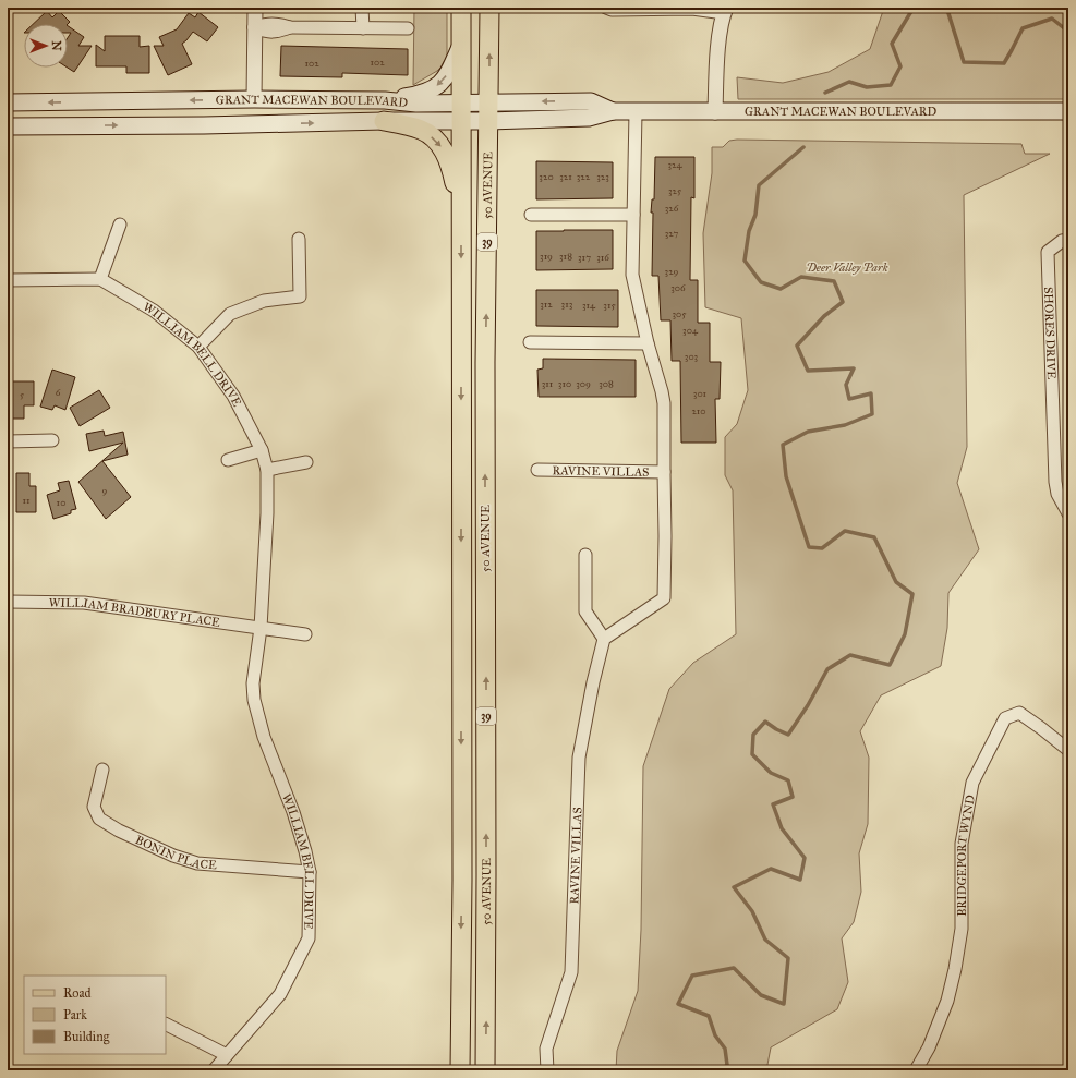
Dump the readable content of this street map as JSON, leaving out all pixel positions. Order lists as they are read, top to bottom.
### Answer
{
  "streets": {
    "main road": ["GRANT MACEWAN BOULEVARD", "50 AVENUE", "39"],
    "street": [
      "SHORES DRIVE",
      "WILLIAM BELL DRIVE",
      "RAVINE VILLAS",
      "WILLIAM BRADBURY PLACE",
      "BONIN PLACE",
      "BRIDGEPORT WYND"
    ]
  },
  "crossings": [
    ["GRANT MACEWAN BOULEVARD", "50 AVENUE"],
    ["GRANT MACEWAN BOULEVARD", "RAVINE VILLAS"],
    ["WILLIAM BELL DRIVE", "WILLIAM BRADBURY PLACE"],
    ["WILLIAM BELL DRIVE", "BONIN PLACE"]
  ],
  "parks": ["Deer Valley Park"],
  "house_numbers": [
    "102",
    "102",
    "324",
    "320",
    "321",
    "322",
    "323",
    "325",
    "326",
    "327",
    "319",
    "318",
    "317",
    "316",
    "329",
    "306",
    "312",
    "313",
    "314",
    "315",
    "305",
    "304",
    "303",
    "311",
    "310",
    "309",
    "308",
    "6",
    "301",
    "5",
    "210",
    "9",
    "11",
    "10"
  ],
  "legend": ["Road", "Park", "Building"],
  "north": "right"
}
